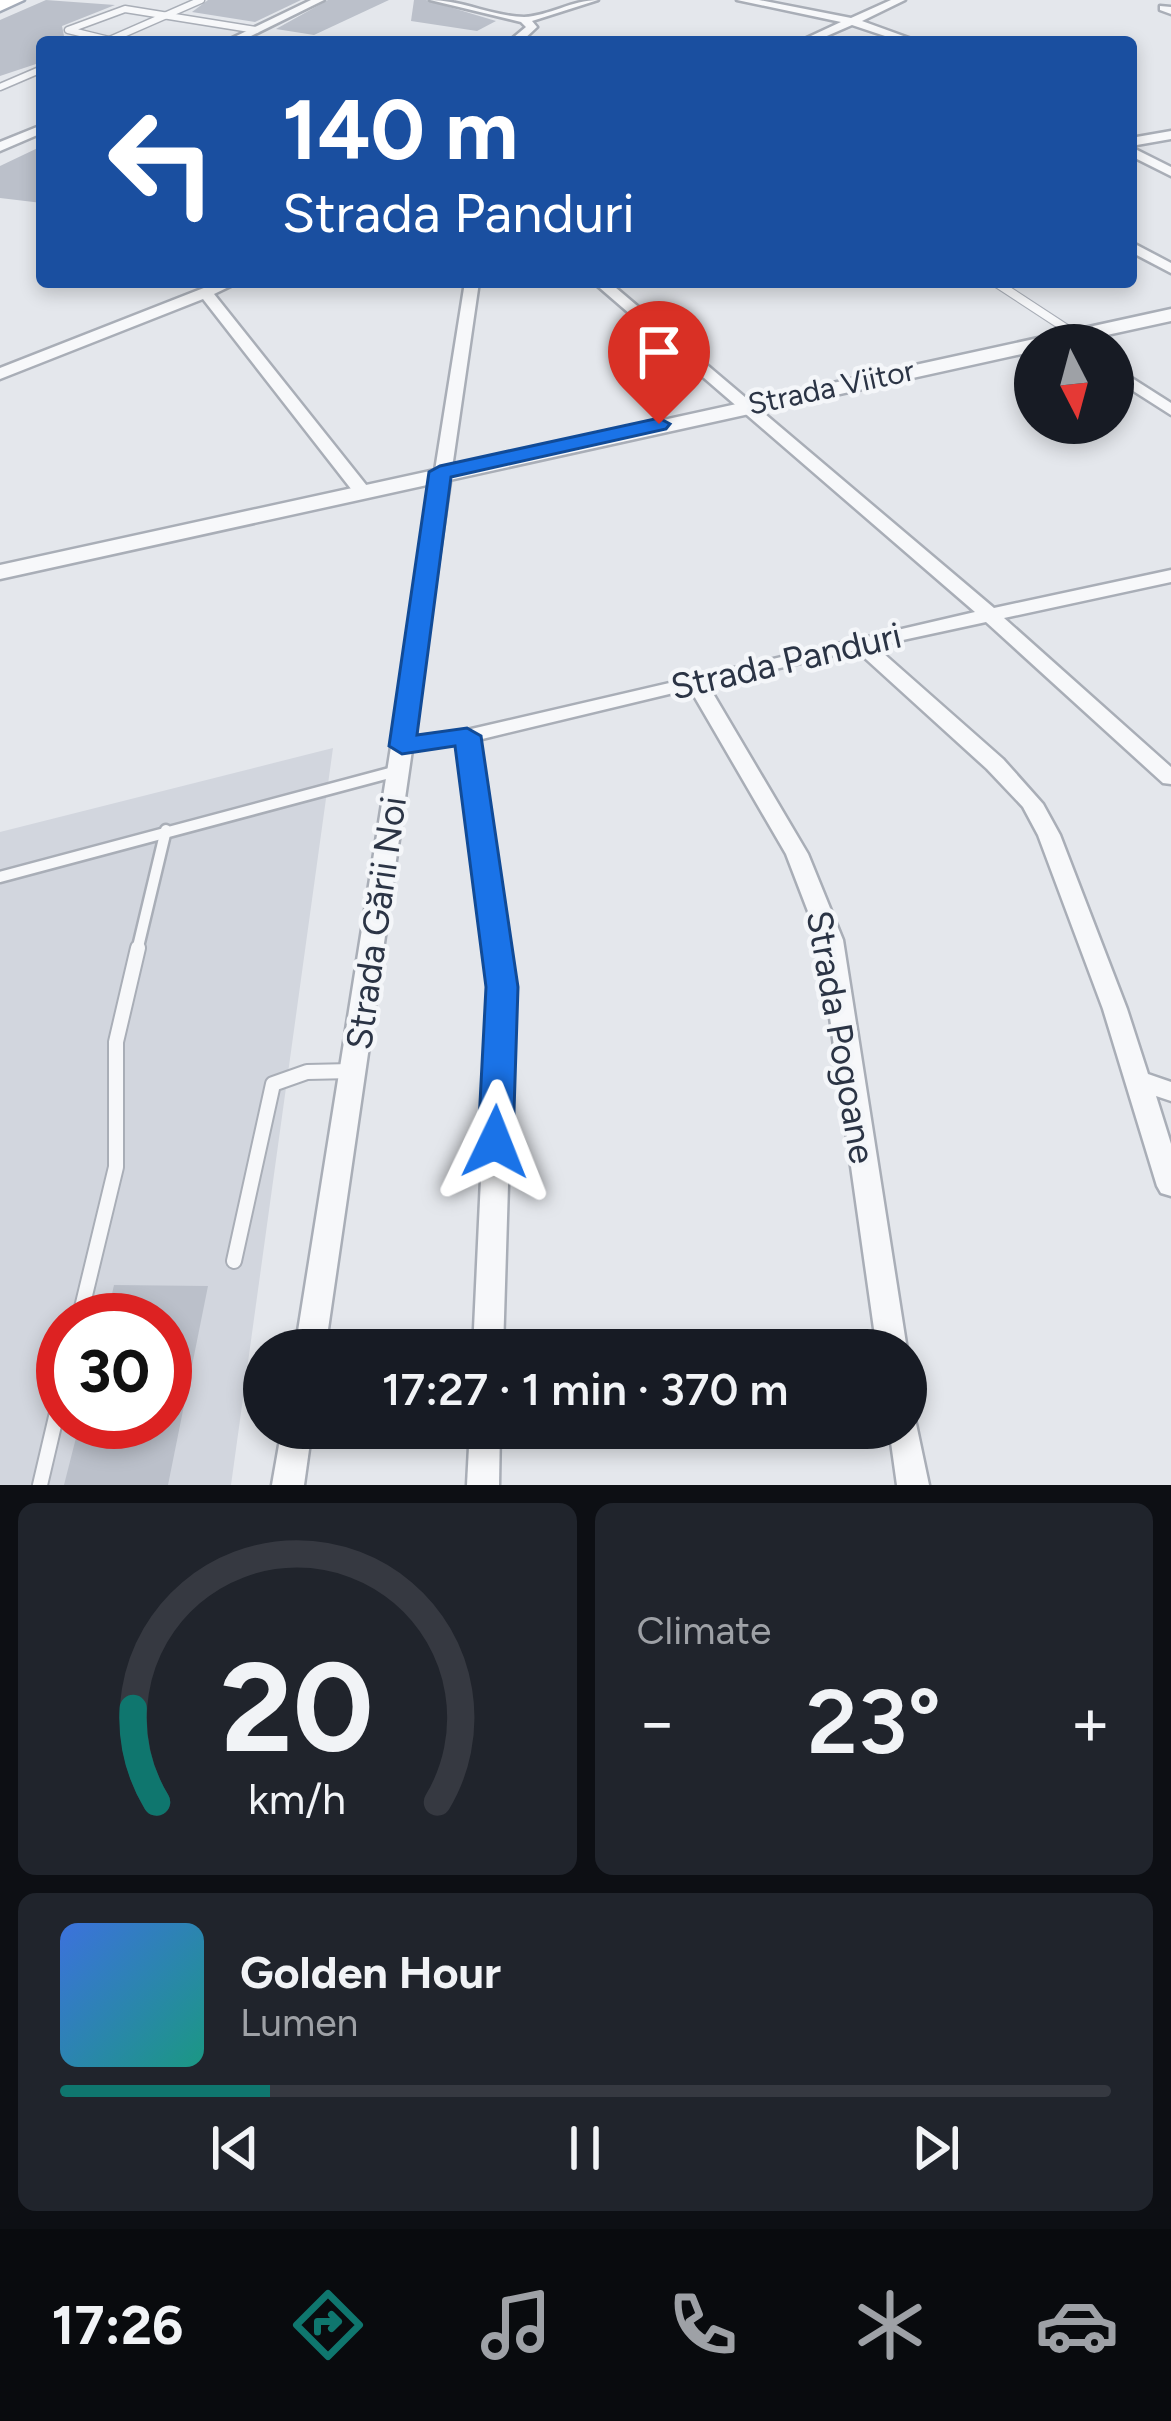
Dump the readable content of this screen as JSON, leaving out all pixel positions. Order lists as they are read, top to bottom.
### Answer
{
  "streets": {
    "street": [
      "Strada Viitor",
      "Strada Panduri",
      "Strada Gării Noi",
      "Strada Pogoane"
    ]
  },
  "crossings": [
    ["Strada Viitor", "Strada Gării Noi"],
    ["Strada Panduri", "Strada Gării Noi"],
    ["Strada Panduri", "Strada Pogoane"]
  ],
  "north": "bottom",
  "page": {
    "turn": ["140 m", "Strada Panduri"],
    "limit": "30",
    "trip": "17:27 · 1 min · 370 m",
    "tile": "Climate",
    "heat": ["−", "23°", "+"],
    "song": ["Golden Hour", "Lumen"],
    "tabs": "17:26",
    "gauge": ["20", "km/h"]
  }
}
